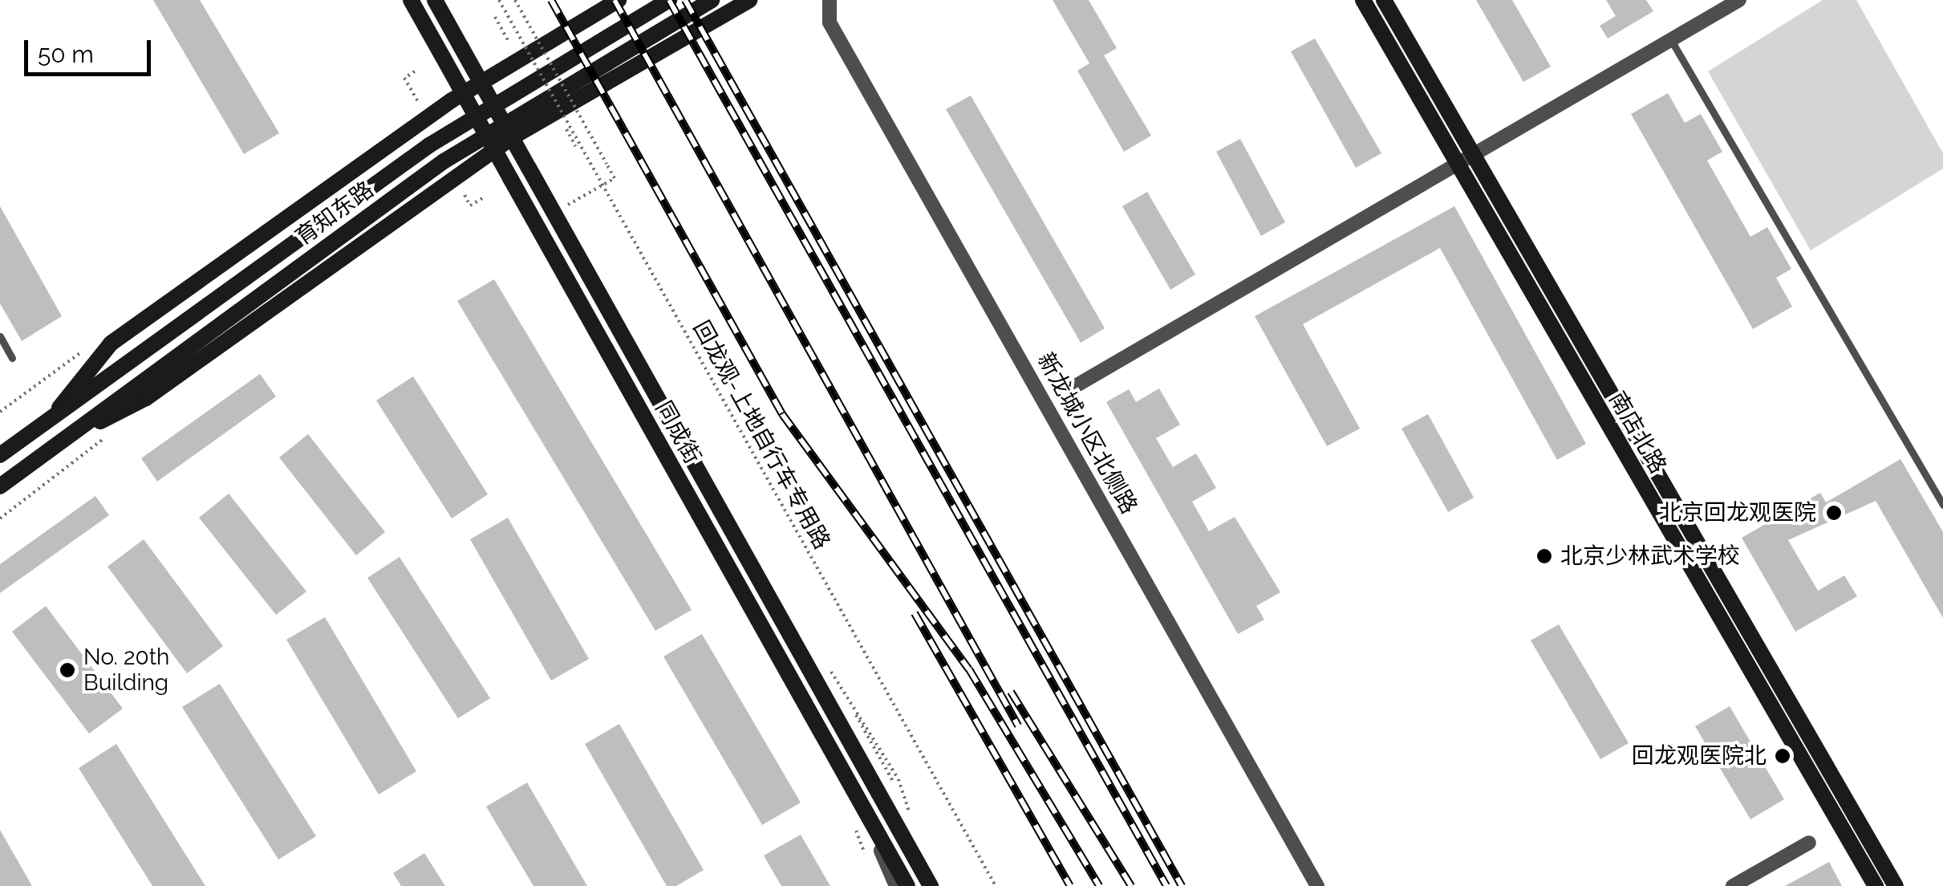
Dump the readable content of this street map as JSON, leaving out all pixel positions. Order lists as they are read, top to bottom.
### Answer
{
  "streets": {
    "main road": ["育知东路", "同成街", "南店北路"],
    "street": ["新龙城小区北侧路"],
    "path": ["回龙观-上地自行车专用路"]
  },
  "places": [
    "北京回龙观医院",
    "北京少林武术学校",
    "No. 20th Building",
    "回龙观医院北"
  ],
  "scale_bar": "50 m"
}
